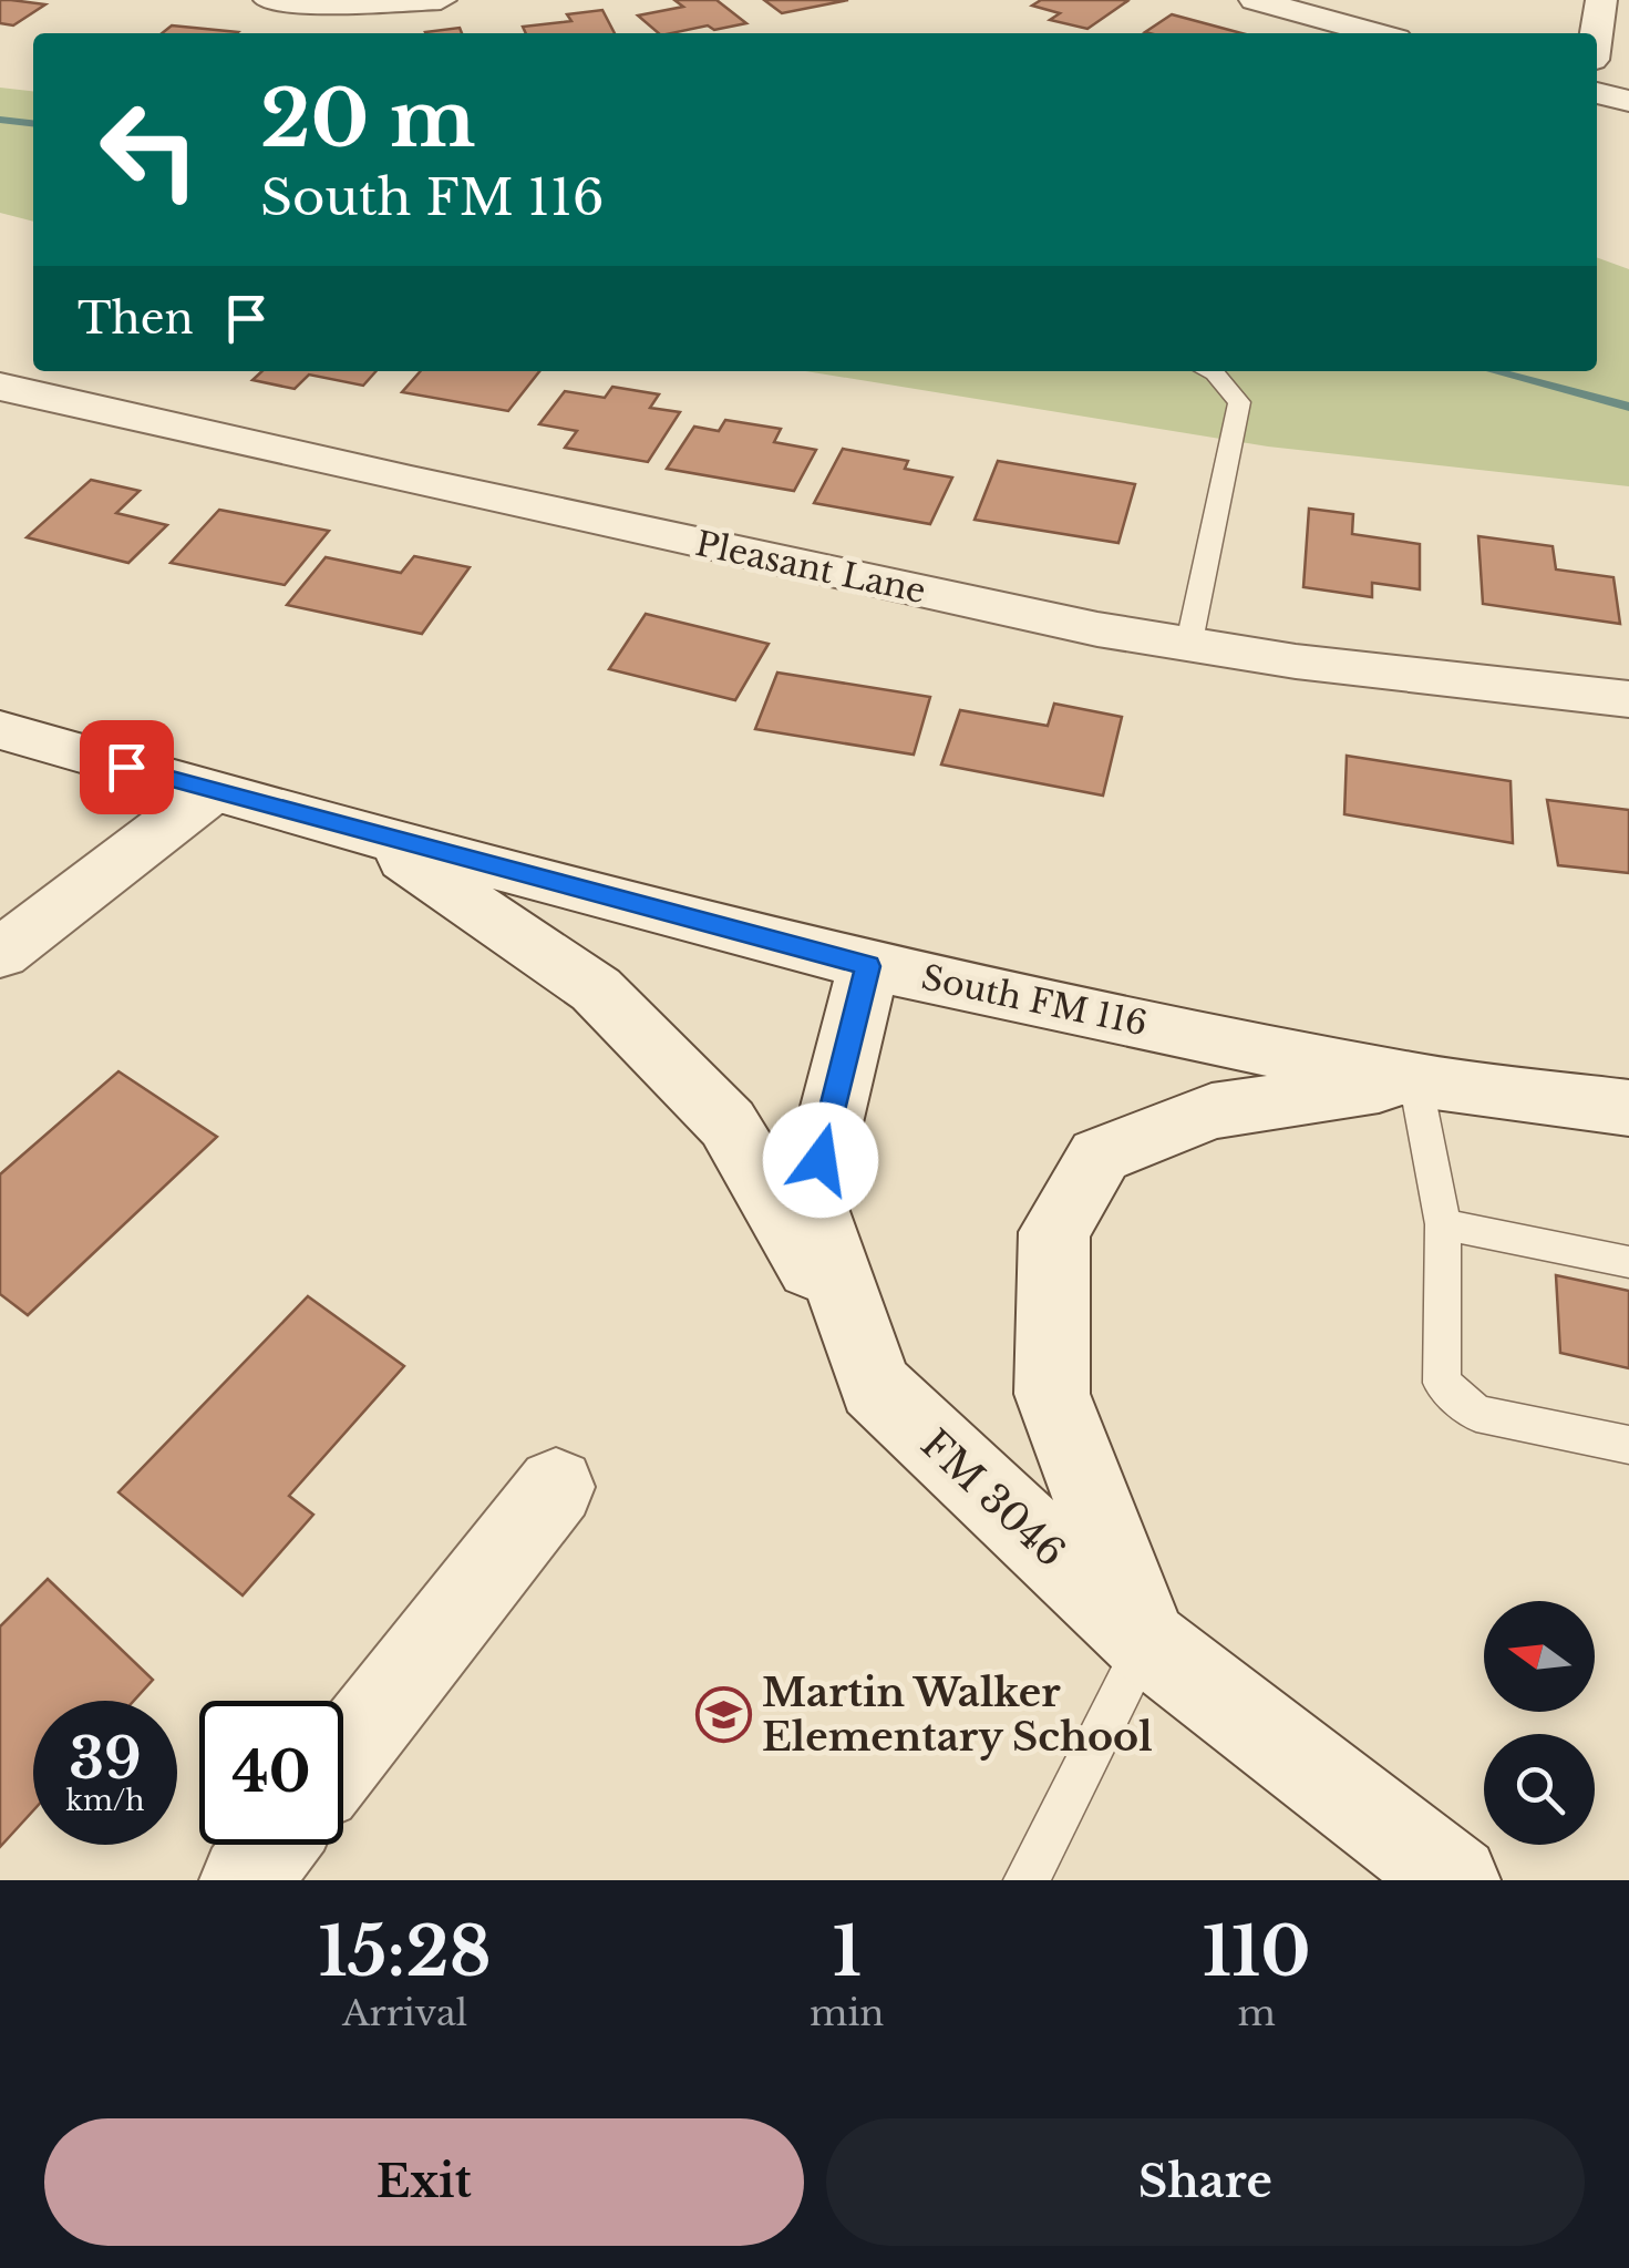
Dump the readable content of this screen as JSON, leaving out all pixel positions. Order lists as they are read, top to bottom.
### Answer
{
  "streets": {
    "street": ["Pleasant Lane", "South FM 116", "FM 3046"]
  },
  "crossings": [
    ["South FM 116", "FM 3046"]
  ],
  "places": {
    "school or university": ["Martin Walker Elementary School"]
  },
  "north": "left",
  "page": {
    "turn": ["20 m", "South FM 116"],
    "then": "Then",
    "speed": "39 km/h",
    "limit": "40",
    "eta": [
      "15:28",
      "Arrival",
      "1",
      "min",
      "110",
      "m"
    ],
    "buttons": ["Exit", "Share"]
  }
}
